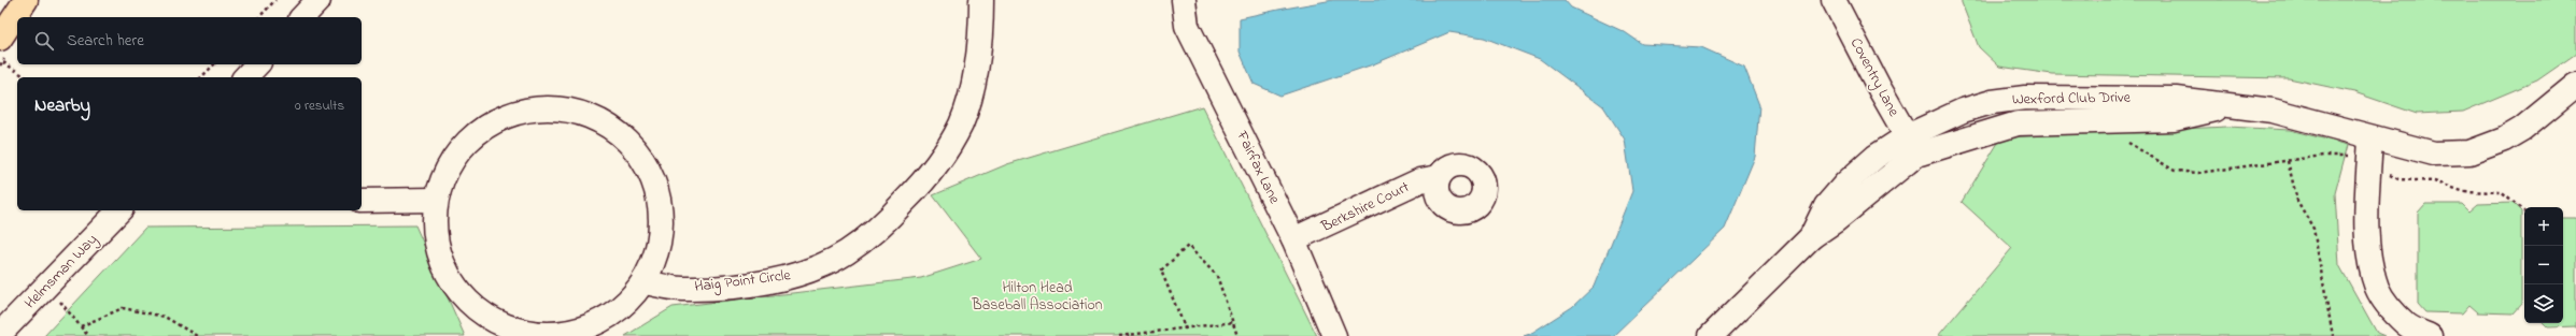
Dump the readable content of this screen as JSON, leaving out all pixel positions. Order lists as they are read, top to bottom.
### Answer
{
  "streets": {
    "street": [
      "Coventry Lane",
      "Wexford Club Drive",
      "Fairfax Lane",
      "Berkshire Court",
      "Helmsman Way",
      "Haig Point Circle"
    ]
  },
  "crossings": [
    ["Coventry Lane", "Wexford Club Drive"],
    ["Fairfax Lane", "Berkshire Court"]
  ],
  "parks": ["Hilton Head Baseball Association"],
  "page": {
    "search": "Search here",
    "heading": ["Nearby", "0 results"],
    "map_buttons": ["+", "−"]
  }
}
